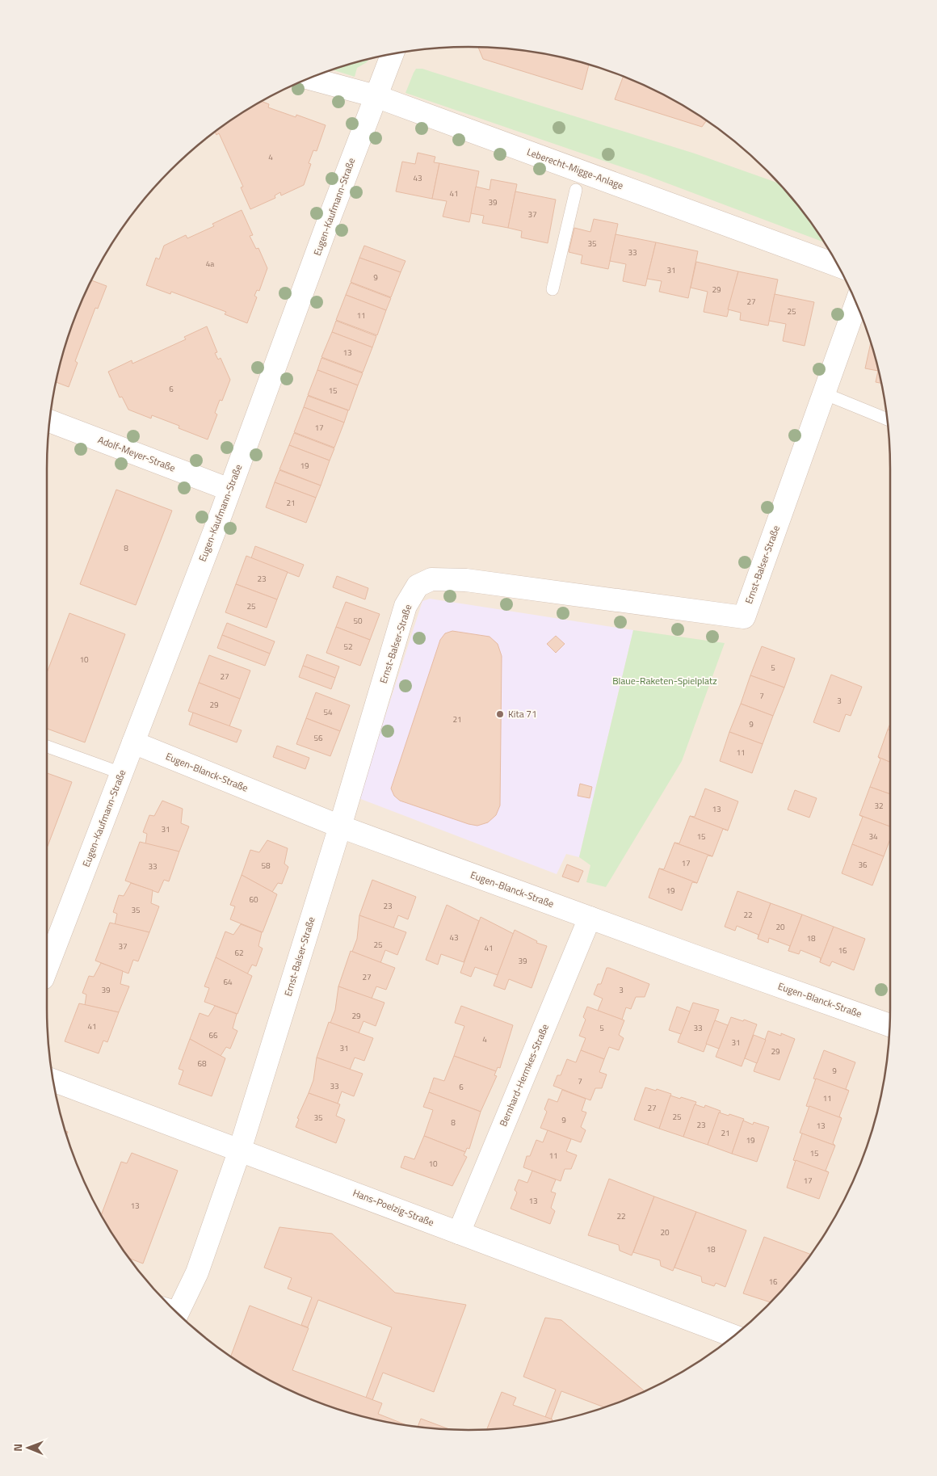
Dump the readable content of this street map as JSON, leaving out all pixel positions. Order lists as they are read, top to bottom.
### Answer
{
  "streets": {
    "street": [
      "Leberecht-Migge-Anlage",
      "Eugen-Kaufmann-Straße",
      "Adolf-Meyer-Straße",
      "Ernst-Balser-Straße",
      "Eugen-Blanck-Straße",
      "Bernhard-Hermkes-Straße",
      "Hans-Poelzig-Straße"
    ]
  },
  "crossings": [
    ["Leberecht-Migge-Anlage", "Eugen-Kaufmann-Straße"],
    ["Eugen-Kaufmann-Straße", "Adolf-Meyer-Straße"],
    ["Eugen-Kaufmann-Straße", "Eugen-Blanck-Straße"],
    ["Ernst-Balser-Straße", "Eugen-Blanck-Straße"],
    ["Ernst-Balser-Straße", "Hans-Poelzig-Straße"],
    ["Eugen-Blanck-Straße", "Bernhard-Hermkes-Straße"],
    ["Bernhard-Hermkes-Straße", "Hans-Poelzig-Straße"]
  ],
  "parks": ["Blaue-Raketen-Spielplatz"],
  "places": ["Kita 71"],
  "house_numbers": [
    "4",
    "43",
    "41",
    "39",
    "37",
    "35",
    "33",
    "4a",
    "31",
    "9",
    "29",
    "27",
    "25",
    "11",
    "13",
    "6",
    "15",
    "17",
    "19",
    "21",
    "8",
    "23",
    "25",
    "50",
    "52",
    "10",
    "5",
    "27",
    "7",
    "3",
    "29",
    "54",
    "21",
    "9",
    "56",
    "11",
    "32",
    "13",
    "31",
    "15",
    "34",
    "17",
    "36",
    "58",
    "33",
    "19",
    "60",
    "23",
    "35",
    "22",
    "20",
    "43",
    "18",
    "25",
    "37",
    "41",
    "16",
    "62",
    "39",
    "27",
    "64",
    "39",
    "3",
    "29",
    "41",
    "5",
    "33",
    "66",
    "4",
    "31",
    "31",
    "29",
    "68",
    "9",
    "7",
    "33",
    "6",
    "11",
    "27",
    "25",
    "35",
    "9",
    "8",
    "23",
    "13",
    "21",
    "19",
    "15",
    "11",
    "10",
    "17",
    "13",
    "13",
    "22",
    "20",
    "18",
    "16"
  ],
  "north": "left"
}
